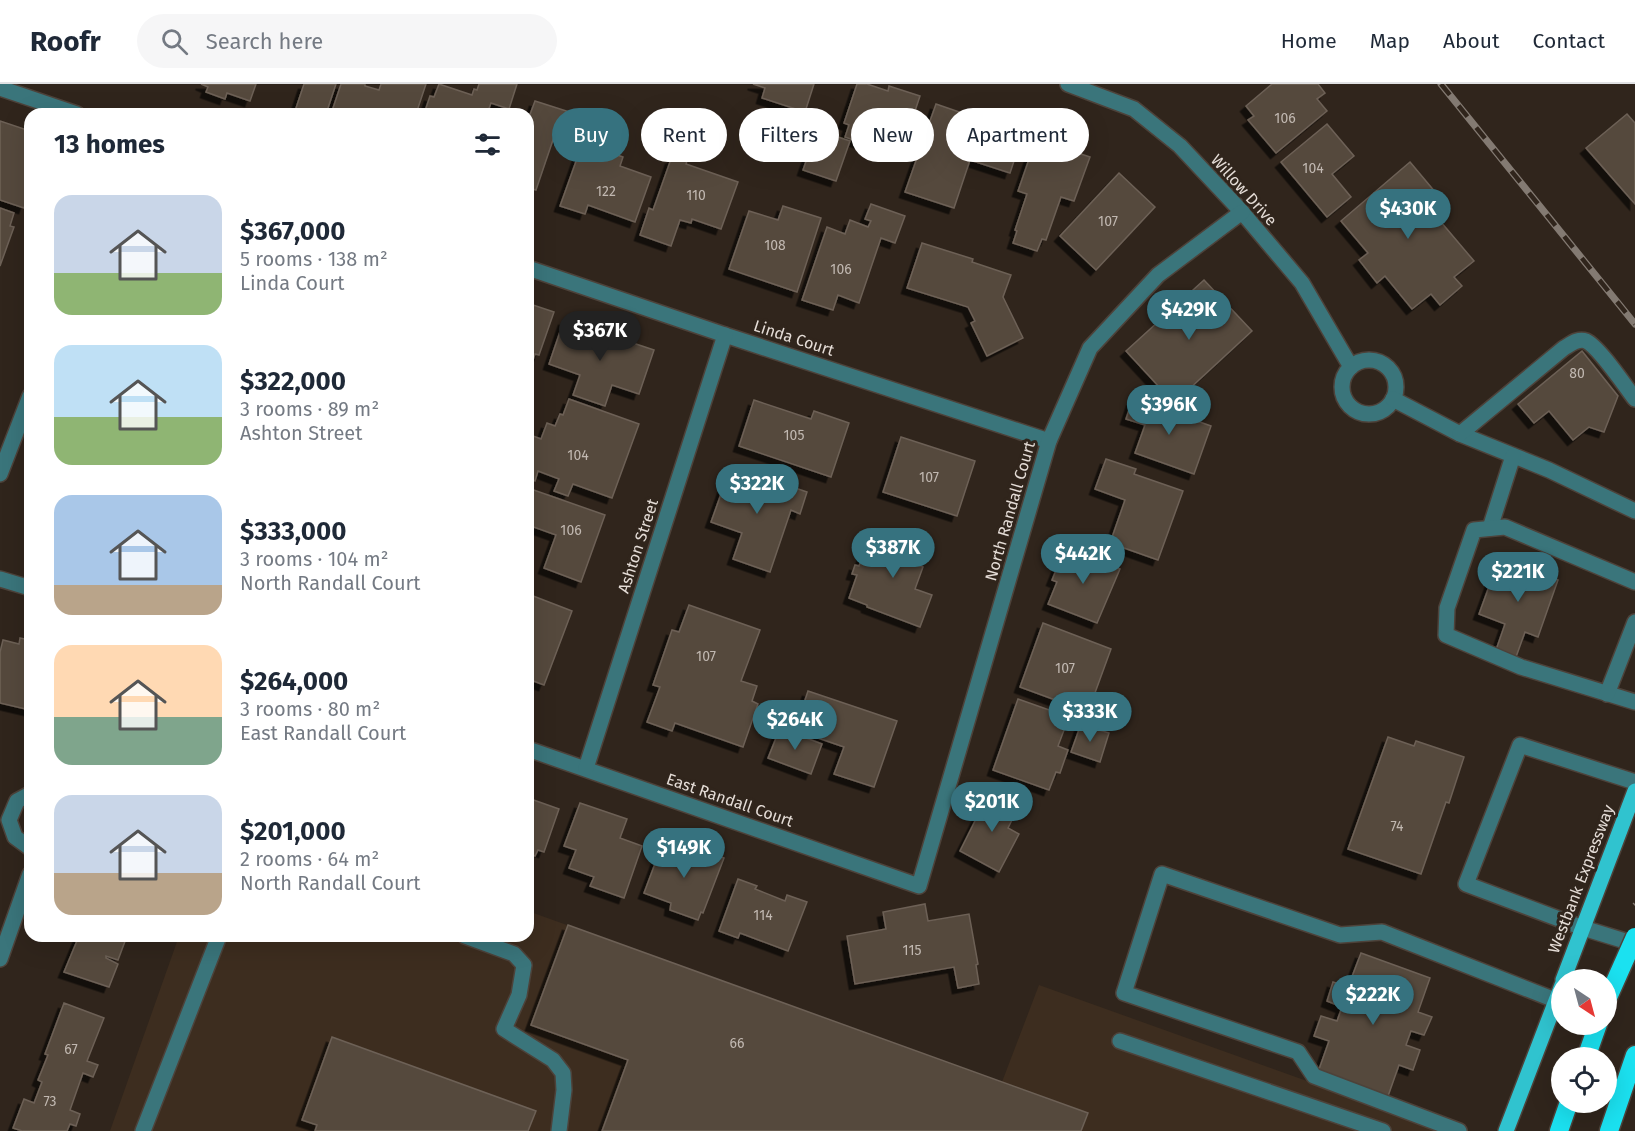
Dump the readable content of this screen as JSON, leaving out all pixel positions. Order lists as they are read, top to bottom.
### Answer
{
  "streets": {
    "main road": ["Westbank Expressway"],
    "street": [
      "Willow Drive",
      "Linda Court",
      "North Randall Court",
      "Ashton Street",
      "East Randall Court"
    ]
  },
  "crossings": [
    ["Willow Drive", "North Randall Court"],
    ["Linda Court", "North Randall Court"],
    ["Linda Court", "Ashton Street"],
    ["North Randall Court", "East Randall Court"],
    ["Ashton Street", "East Randall Court"]
  ],
  "house_numbers": [
    "106",
    "104",
    "122",
    "110",
    "107",
    "108",
    "106",
    "80",
    "105",
    "104",
    "107",
    "106",
    "107",
    "107",
    "74",
    "114",
    "115",
    "66",
    "67",
    "73"
  ],
  "north": "bottom right",
  "page": {
    "header": "Roofr",
    "search": "Search here",
    "nav": [
      "Home",
      "Map",
      "About",
      "Contact"
    ],
    "chip": [
      "Buy",
      "Rent",
      "Filters",
      "New",
      "Apartment"
    ],
    "heading": "13 homes",
    "list": [
      {
        "name": "$367,000",
        "note": "5 rooms · 138 m² · Linda Court"
      },
      {
        "name": "$322,000",
        "note": "3 rooms · 89 m² · Ashton Street"
      },
      {
        "name": "$333,000",
        "note": "3 rooms · 104 m² · North Randall Court"
      },
      {
        "name": "$264,000",
        "note": "3 rooms · 80 m² · East Randall Court"
      },
      {
        "name": "$201,000",
        "note": "2 rooms · 64 m² · North Randall Court"
      }
    ],
    "price": [
      "$430K",
      "$429K",
      "$367K",
      "$396K",
      "$322K",
      "$387K",
      "$442K",
      "$221K",
      "$333K",
      "$264K",
      "$201K",
      "$149K",
      "$222K"
    ]
  }
}
